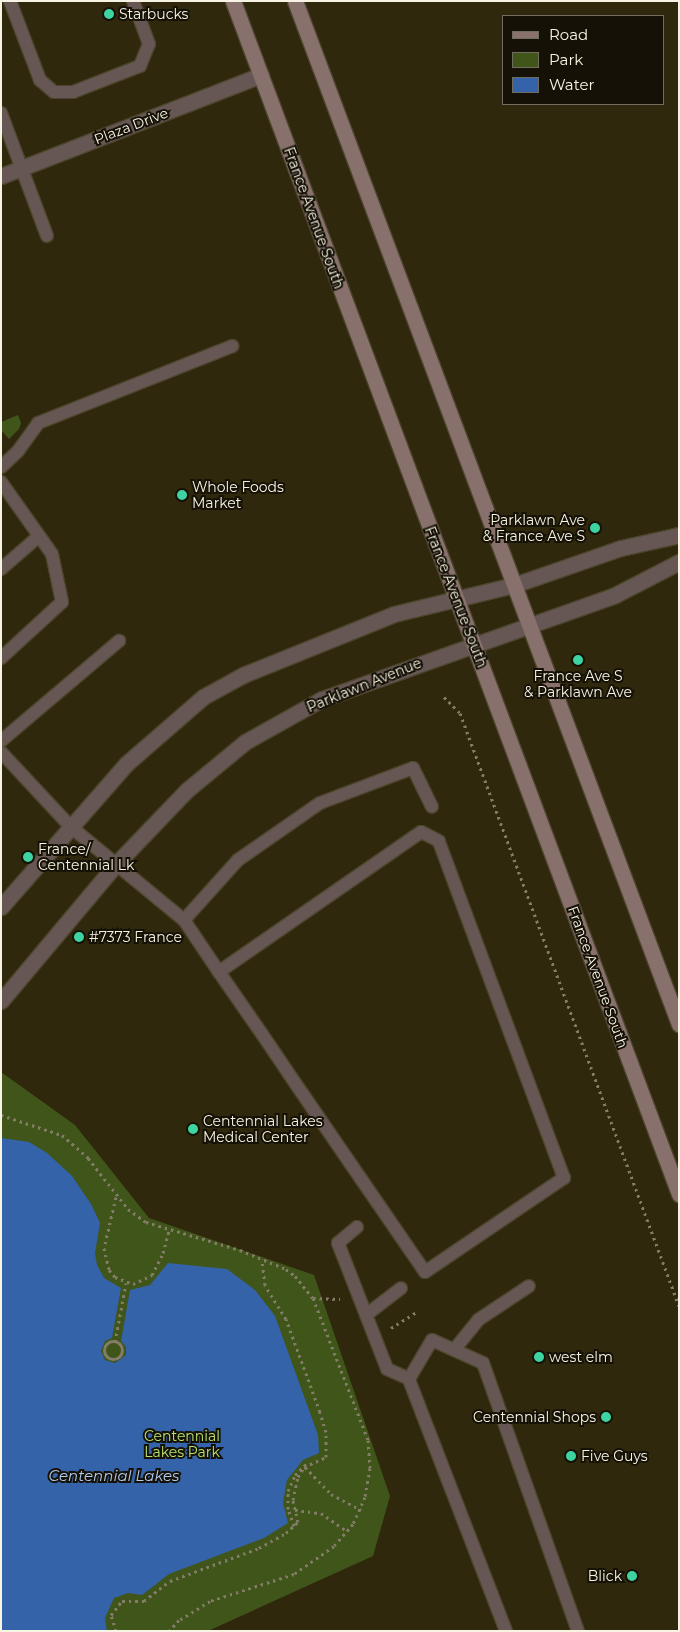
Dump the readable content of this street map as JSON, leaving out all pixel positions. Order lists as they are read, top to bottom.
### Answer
{
  "streets": {
    "main road": ["France Avenue South"],
    "street": ["Plaza Drive", "Parklawn Avenue"]
  },
  "crossings": [
    ["Plaza Drive", "France Avenue South"],
    ["France Avenue South", "Parklawn Avenue"]
  ],
  "water": ["Centennial Lakes"],
  "parks": ["Centennial Lakes Park"],
  "places": [
    "Starbucks",
    "Whole Foods Market",
    "Parklawn Ave & France Ave S",
    "France Ave S & Parklawn Ave",
    "France/ Centennial Lk",
    "#7373 France",
    "Centennial Lakes Medical Center",
    "west elm",
    "Centennial Shops",
    "Five Guys",
    "Blick"
  ],
  "legend": ["Road", "Park", "Water"]
}
